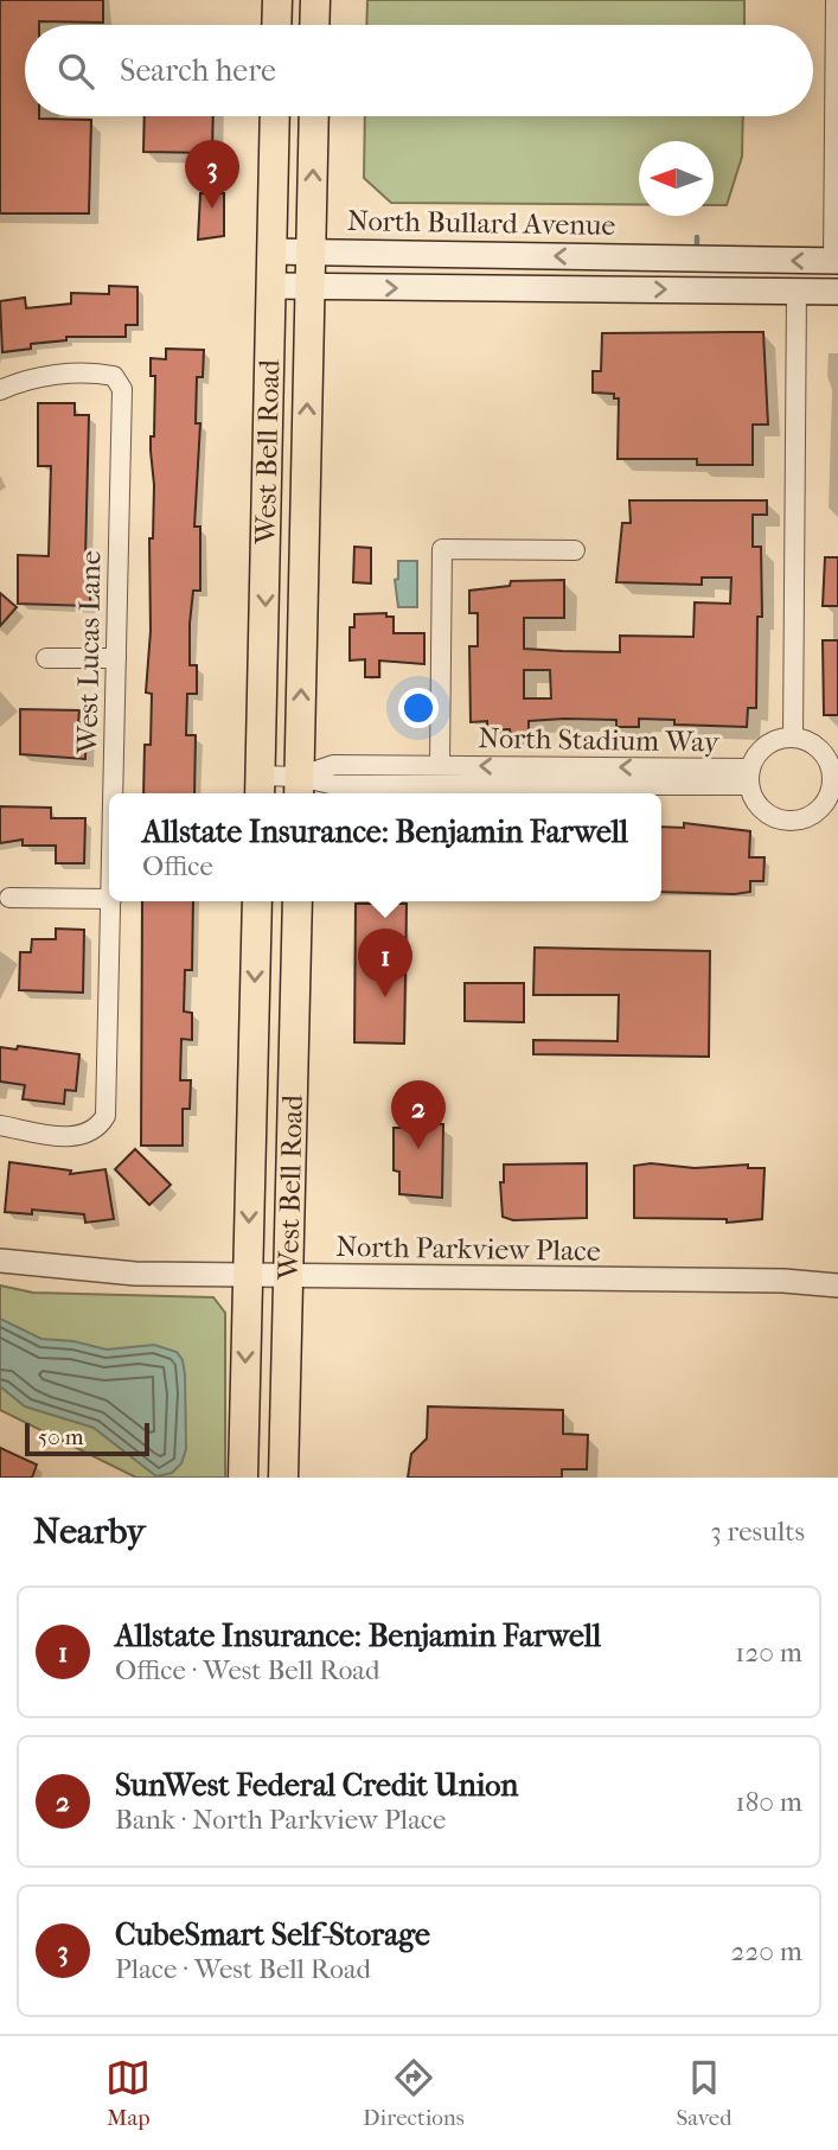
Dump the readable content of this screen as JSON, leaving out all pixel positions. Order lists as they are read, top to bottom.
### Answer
{
  "streets": {
    "main road": ["North Bullard Avenue", "West Bell Road"],
    "street": ["West Lucas Lane", "North Stadium Way", "North Parkview Place"]
  },
  "crossings": [
    ["North Bullard Avenue", "West Bell Road"],
    ["West Bell Road", "North Stadium Way"],
    ["West Bell Road", "North Parkview Place"]
  ],
  "scale_bar": "50 m",
  "north": "left",
  "page": {
    "search": "Search here",
    "pins": ["3", "1", "2"],
    "popup": ["Allstate Insurance: Benjamin Farwell", "Office"],
    "scale": "50 m",
    "heading": ["Nearby", "3 results"],
    "list": [
      {
        "mark": "1",
        "name": "Allstate Insurance: Benjamin Farwell",
        "note": "Office · West Bell Road",
        "value": "120 m"
      },
      {
        "mark": "2",
        "name": "SunWest Federal Credit Union",
        "note": "Bank · North Parkview Place",
        "value": "180 m"
      },
      {
        "mark": "3",
        "name": "CubeSmart Self-Storage",
        "note": "Place · West Bell Road",
        "value": "220 m"
      }
    ],
    "nav": ["Map", "Directions", "Saved"]
  }
}
